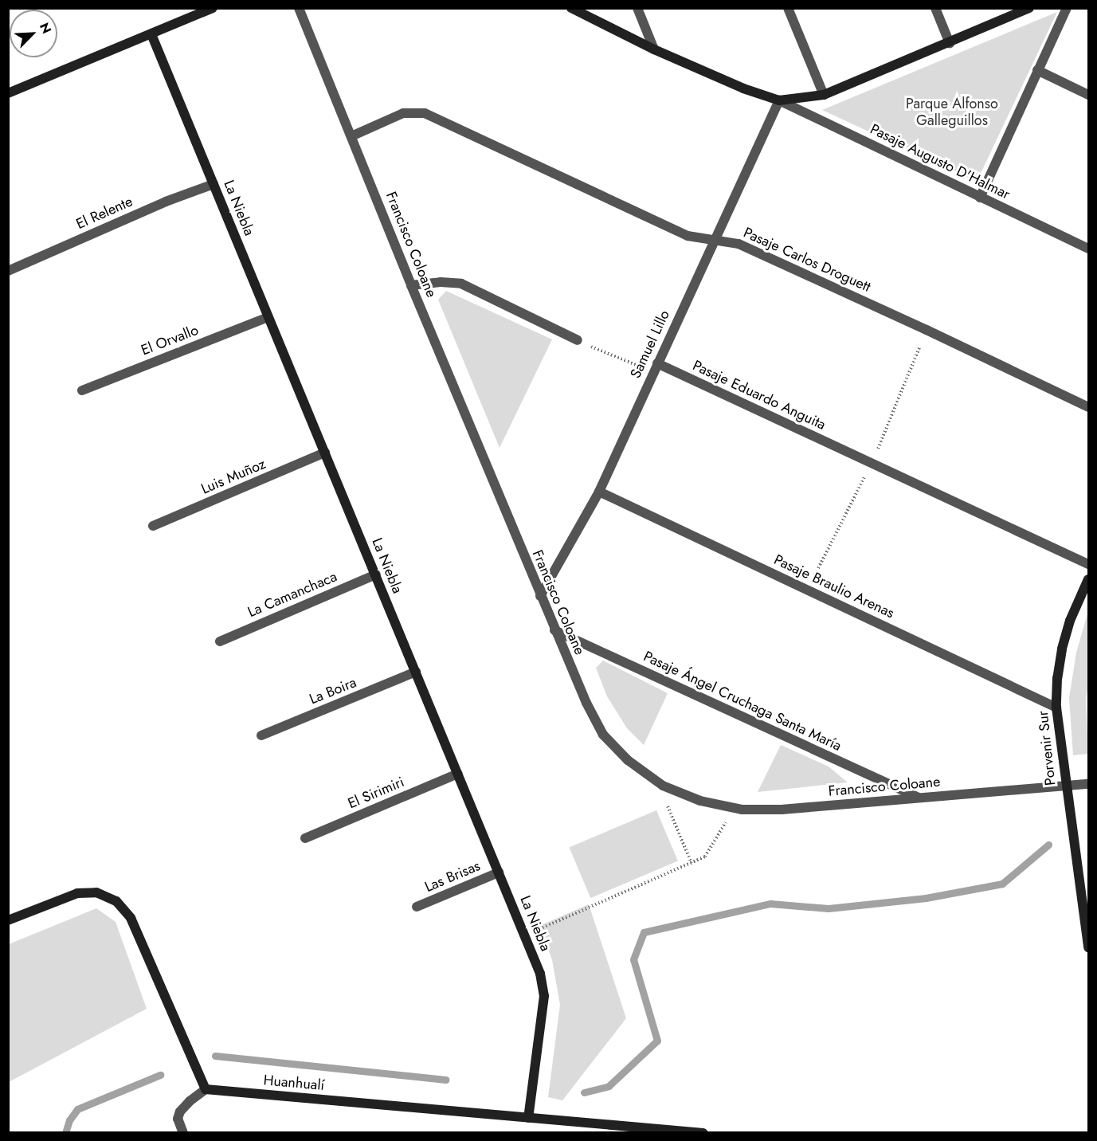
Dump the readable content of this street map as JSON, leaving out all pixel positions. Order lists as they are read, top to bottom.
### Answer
{
  "streets": {
    "street": [
      "Pasaje Augusto D'Halmar",
      "La Niebla",
      "El Relente",
      "Francisco Coloane",
      "Pasaje Carlos Droguett",
      "El Orvallo",
      "Samuel Lillo",
      "Pasaje Eduardo Anguita",
      "Luis Muñoz",
      "Pasaje Braulio Arenas",
      "La Camanchaca",
      "La Boira",
      "Pasaje Ángel Cruchaga Santa María",
      "Porvenir Sur",
      "El Sirimiri",
      "Las Brisas",
      "Huanhualí"
    ]
  },
  "crossings": [
    ["Pasaje Augusto D'Halmar", "Samuel Lillo"],
    ["La Niebla", "El Relente"],
    ["La Niebla", "El Orvallo"],
    ["La Niebla", "Luis Muñoz"],
    ["La Niebla", "La Camanchaca"],
    ["La Niebla", "La Boira"],
    ["La Niebla", "El Sirimiri"],
    ["La Niebla", "Las Brisas"],
    ["La Niebla", "Huanhualí"],
    ["Francisco Coloane", "Pasaje Carlos Droguett"],
    ["Francisco Coloane", "Samuel Lillo"],
    ["Francisco Coloane", "Pasaje Ángel Cruchaga Santa María"],
    ["Francisco Coloane", "Porvenir Sur"],
    ["Pasaje Carlos Droguett", "Samuel Lillo"],
    ["Samuel Lillo", "Pasaje Eduardo Anguita"],
    ["Samuel Lillo", "Pasaje Braulio Arenas"],
    ["Pasaje Braulio Arenas", "Porvenir Sur"]
  ],
  "parks": ["Parque Alfonso Galleguillos"],
  "north": "top right"
}
